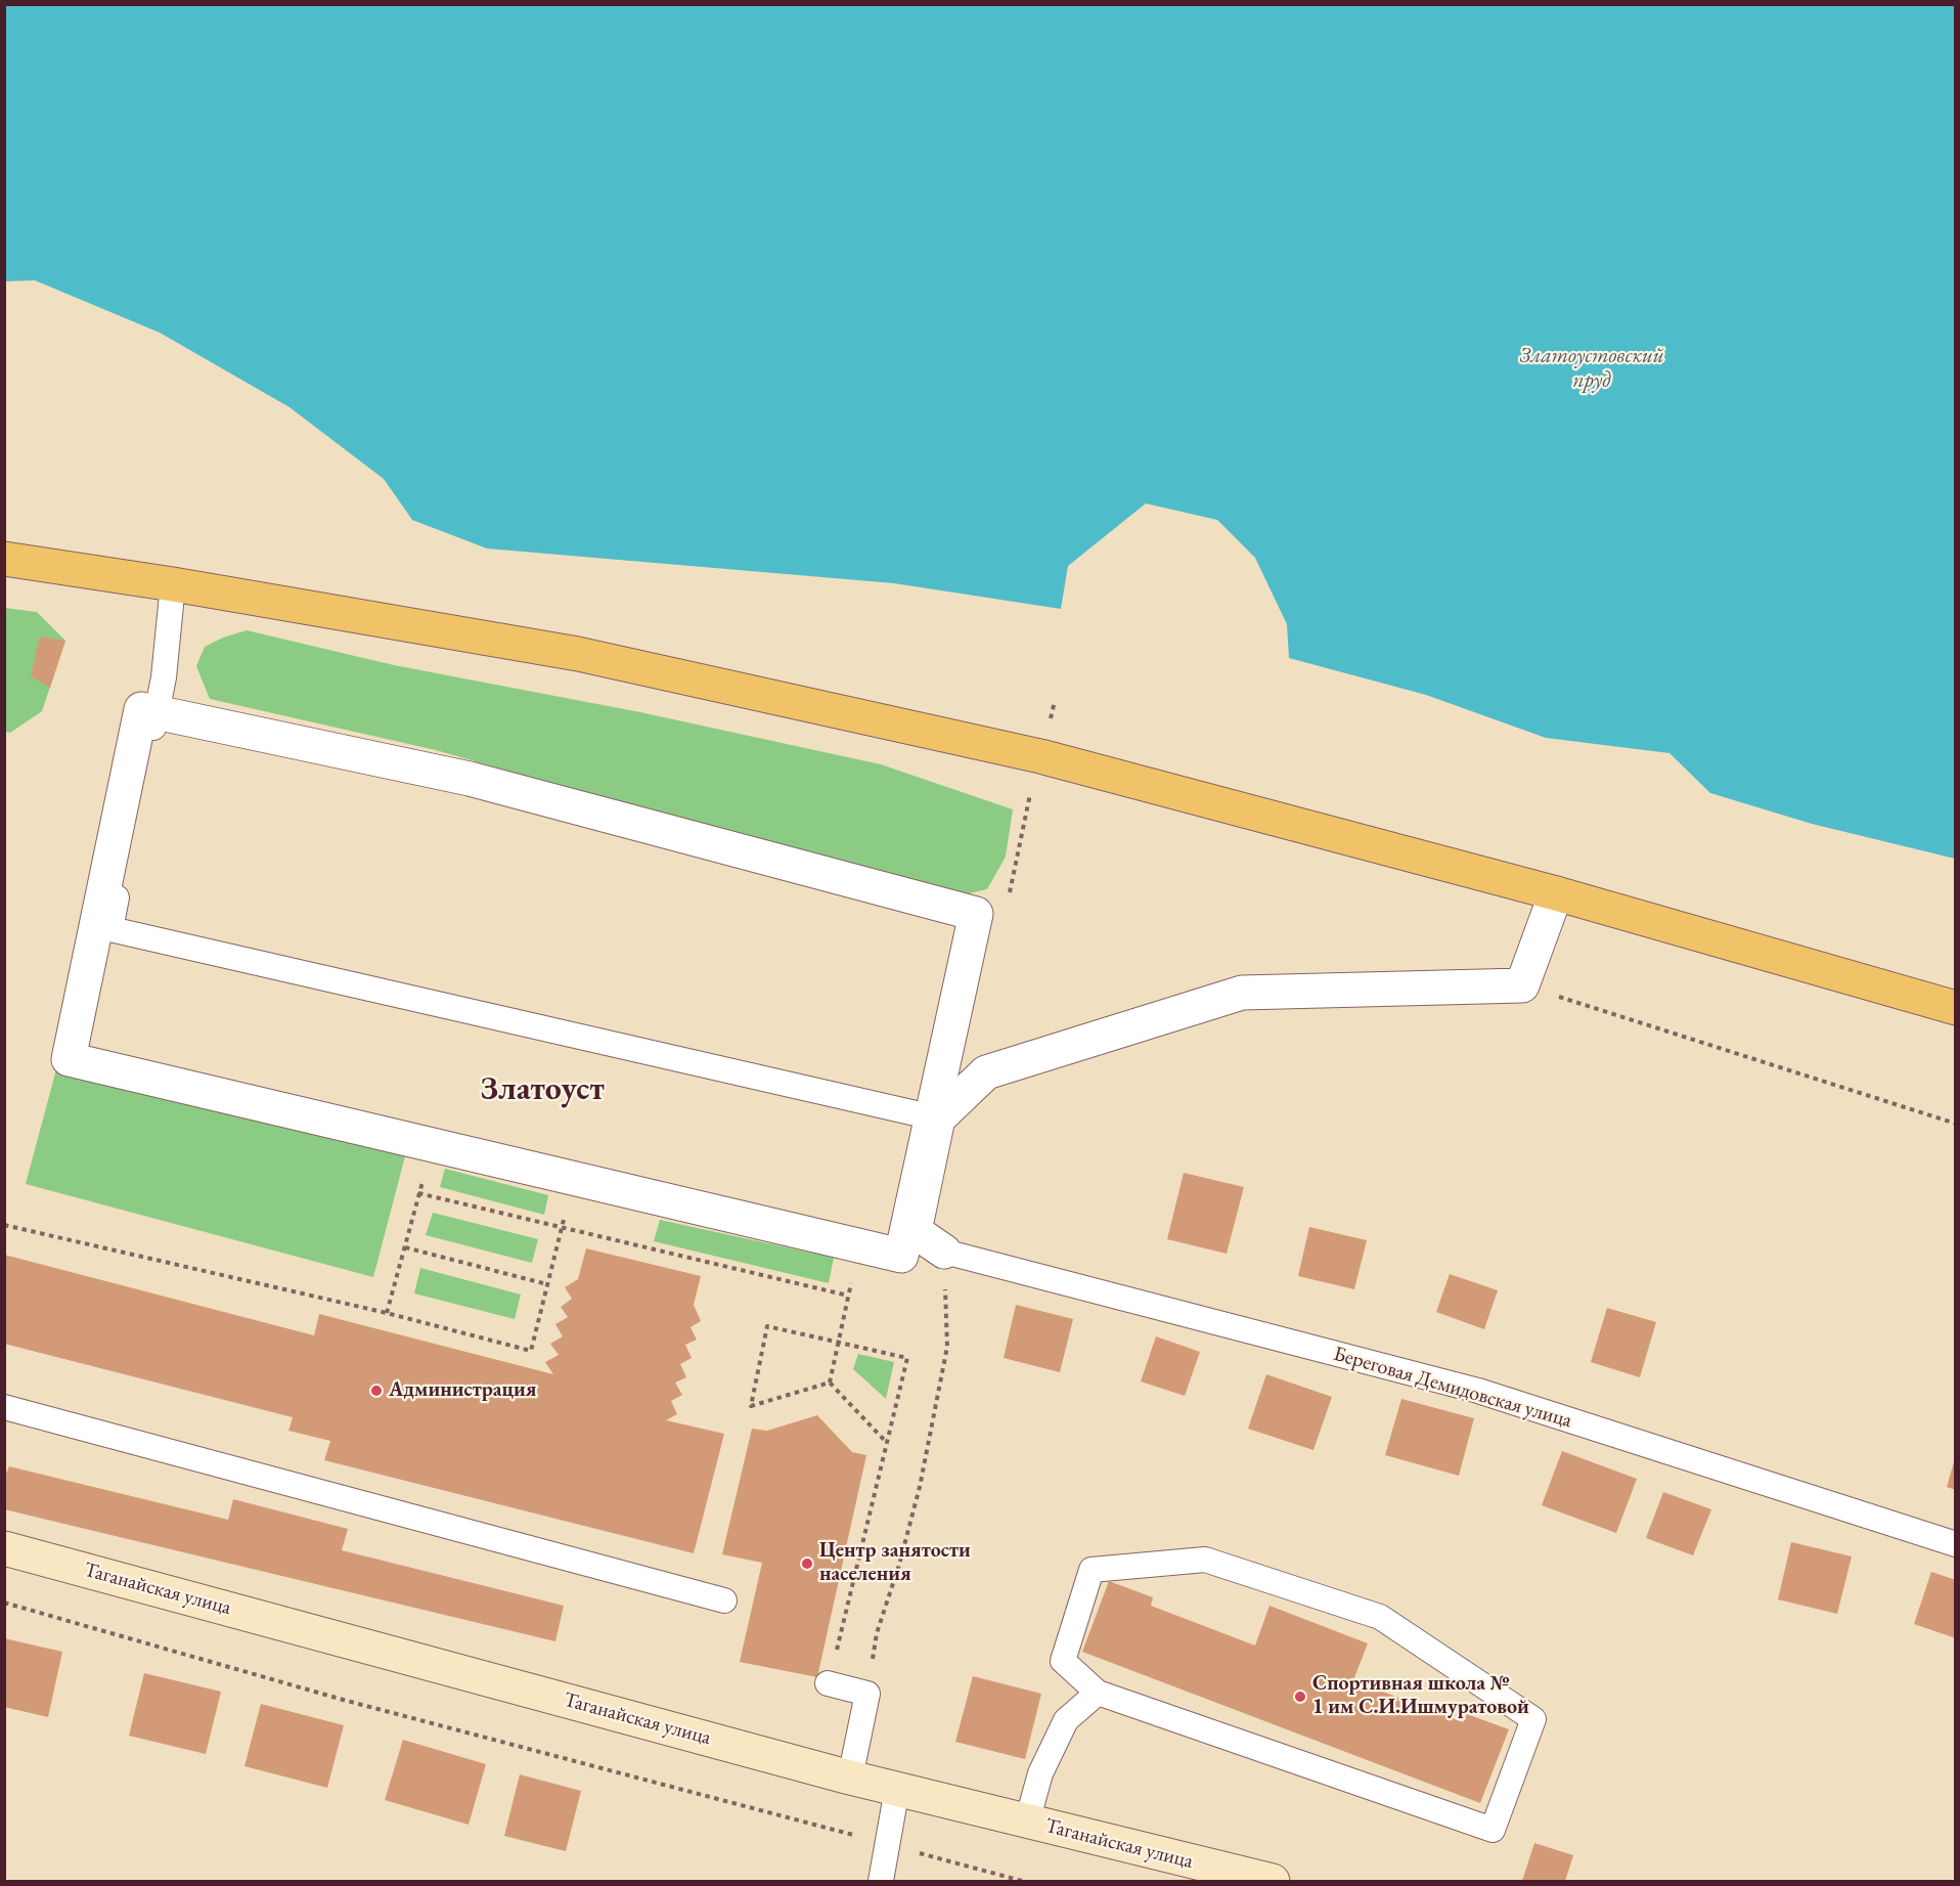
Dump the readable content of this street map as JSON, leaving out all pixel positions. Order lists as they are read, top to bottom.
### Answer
{
  "streets": {
    "main road": ["Таганайская улица"],
    "lane": ["Береговая Демидовская улица"]
  },
  "districts": ["Златоуст"],
  "water": ["Златоустовский пруд"],
  "places": ["Администрация", "Центр занятости населения", "Спортивная школа № 1 им С.И.Ишмуратовой"]
}
